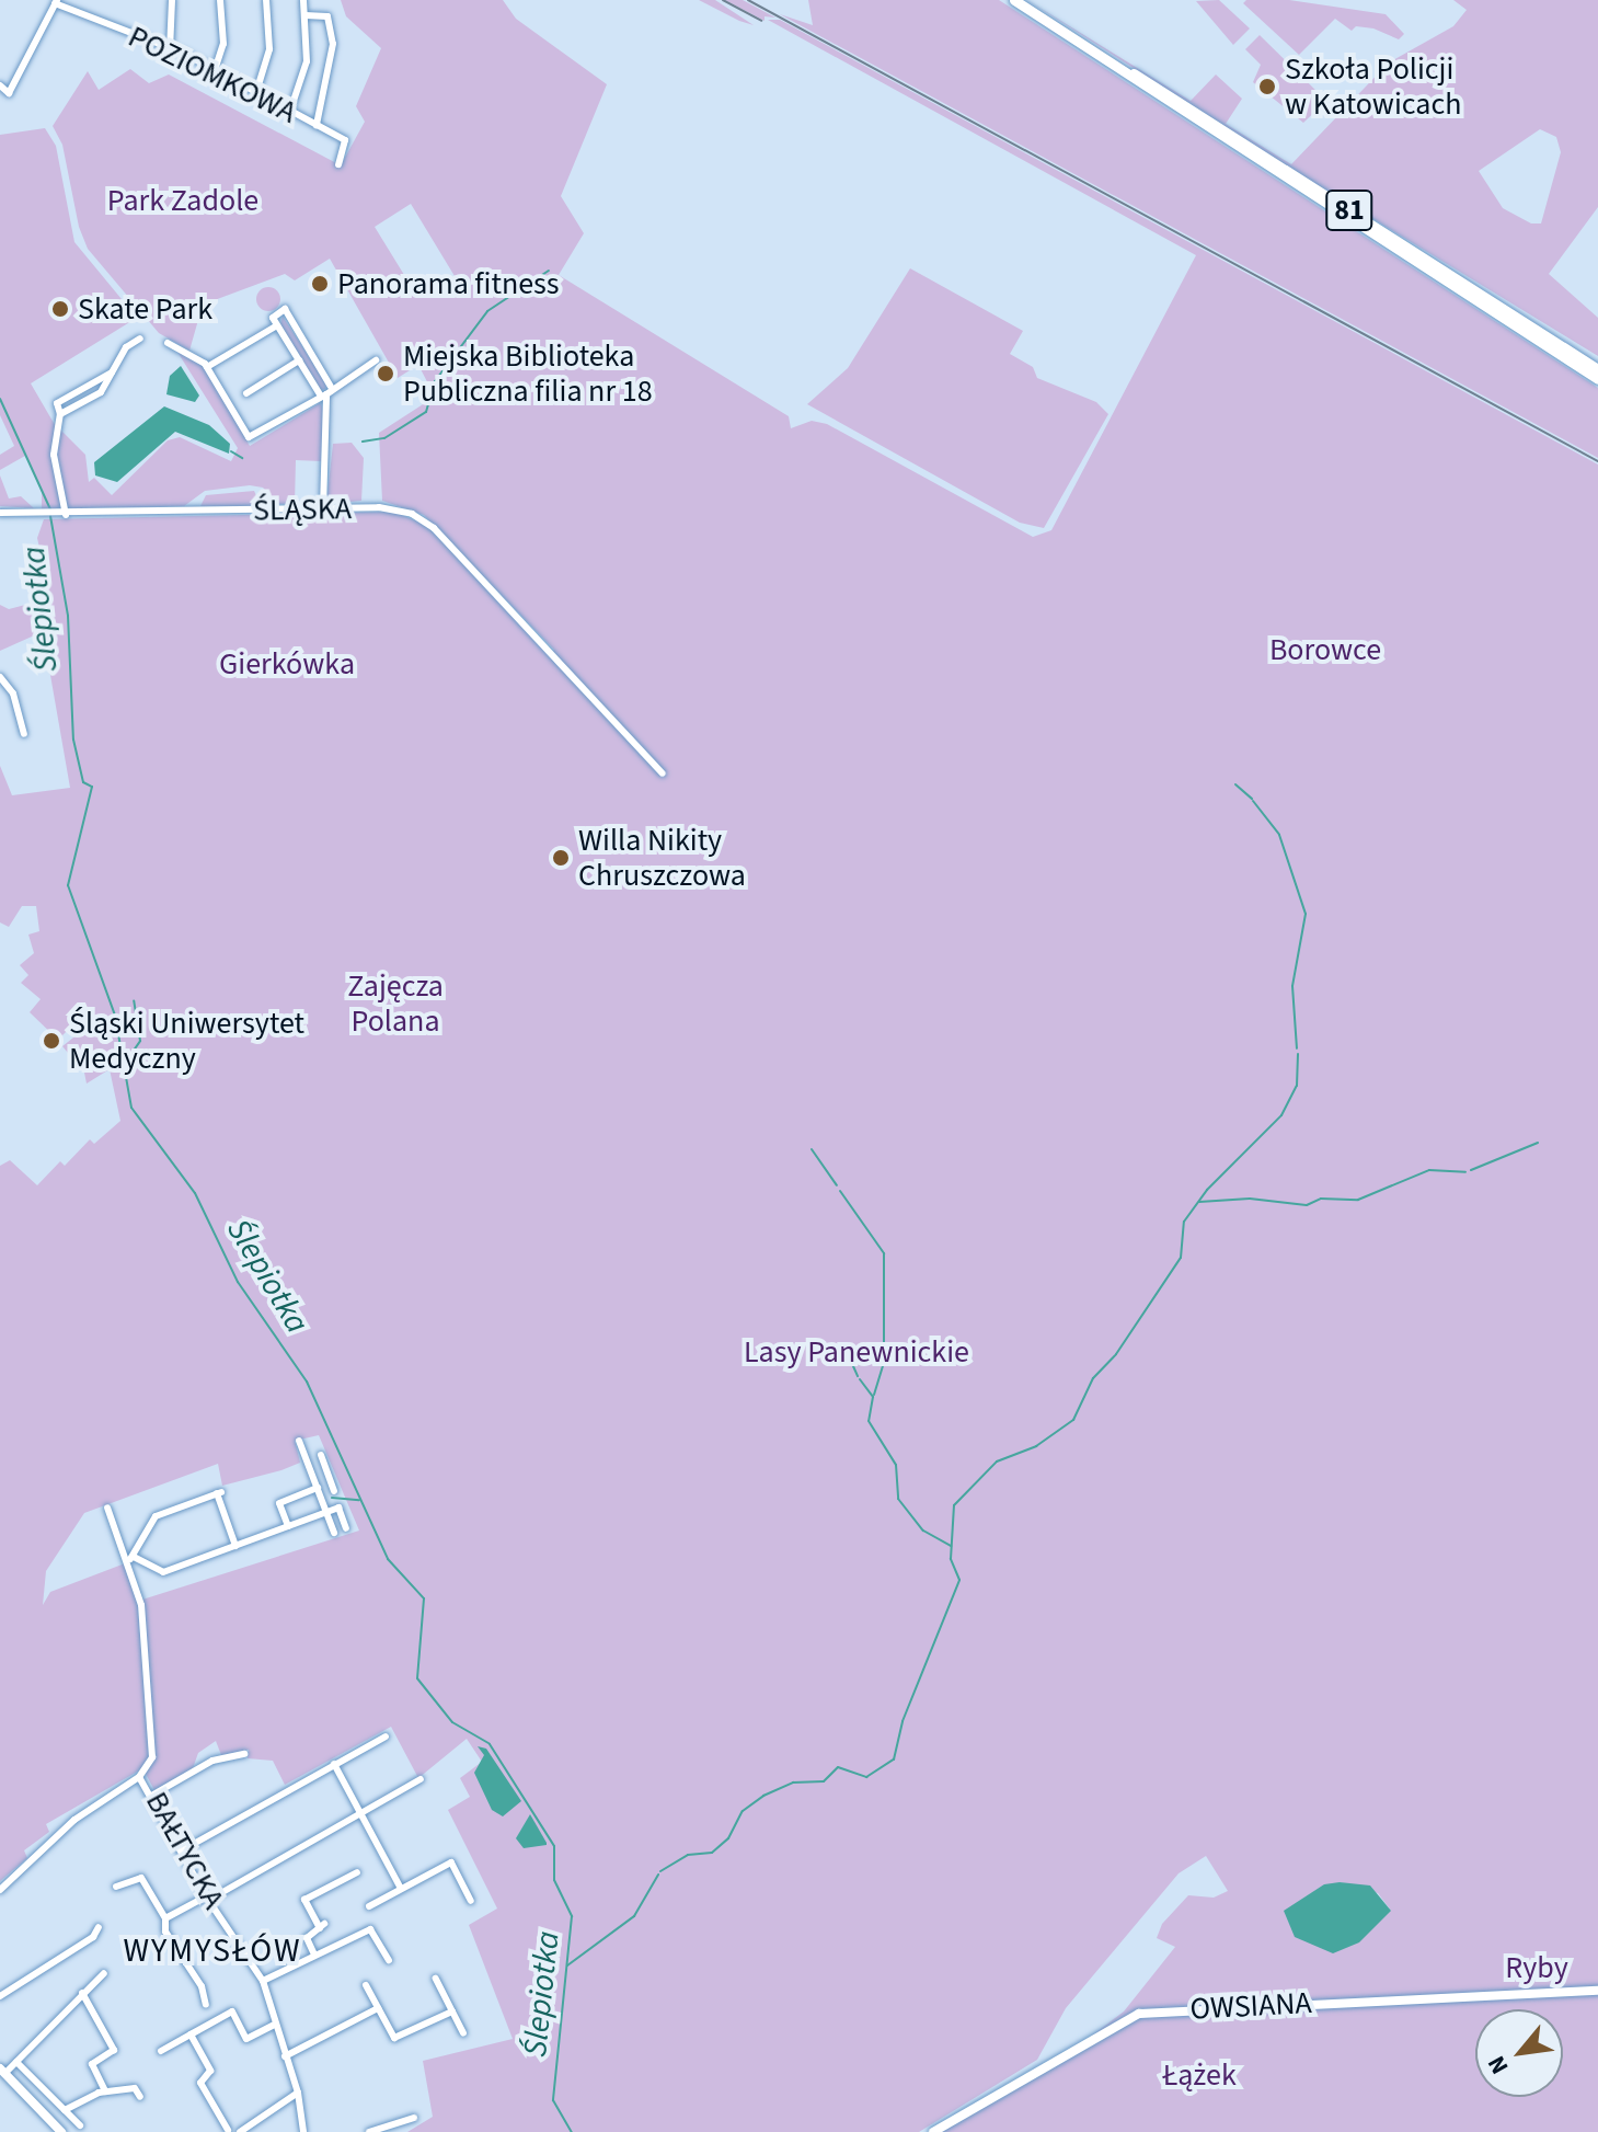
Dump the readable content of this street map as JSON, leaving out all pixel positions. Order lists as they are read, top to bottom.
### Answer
{
  "streets": {
    "main road": ["81"],
    "street": [
      "POZIOMKOWA",
      "ŚLĄSKA",
      "BAŁTYCKA",
      "OWSIANA"
    ]
  },
  "districts": ["WYMYSŁÓW"],
  "water": ["Ślepiotka"],
  "parks": [
    "Park Zadole",
    "Borowce",
    "Gierkówka",
    "Zajęcza Polana",
    "Lasy Panewnickie",
    "Ryby",
    "Łążek"
  ],
  "places": [
    "Szkoła Policji w Katowicach",
    "Panorama fitness",
    "Skate Park",
    "Miejska Biblioteka Publiczna filia nr 18",
    "Willa Nikity Chruszczowa",
    "Śląski Uniwersytet Medyczny"
  ],
  "north": "bottom left"
}
